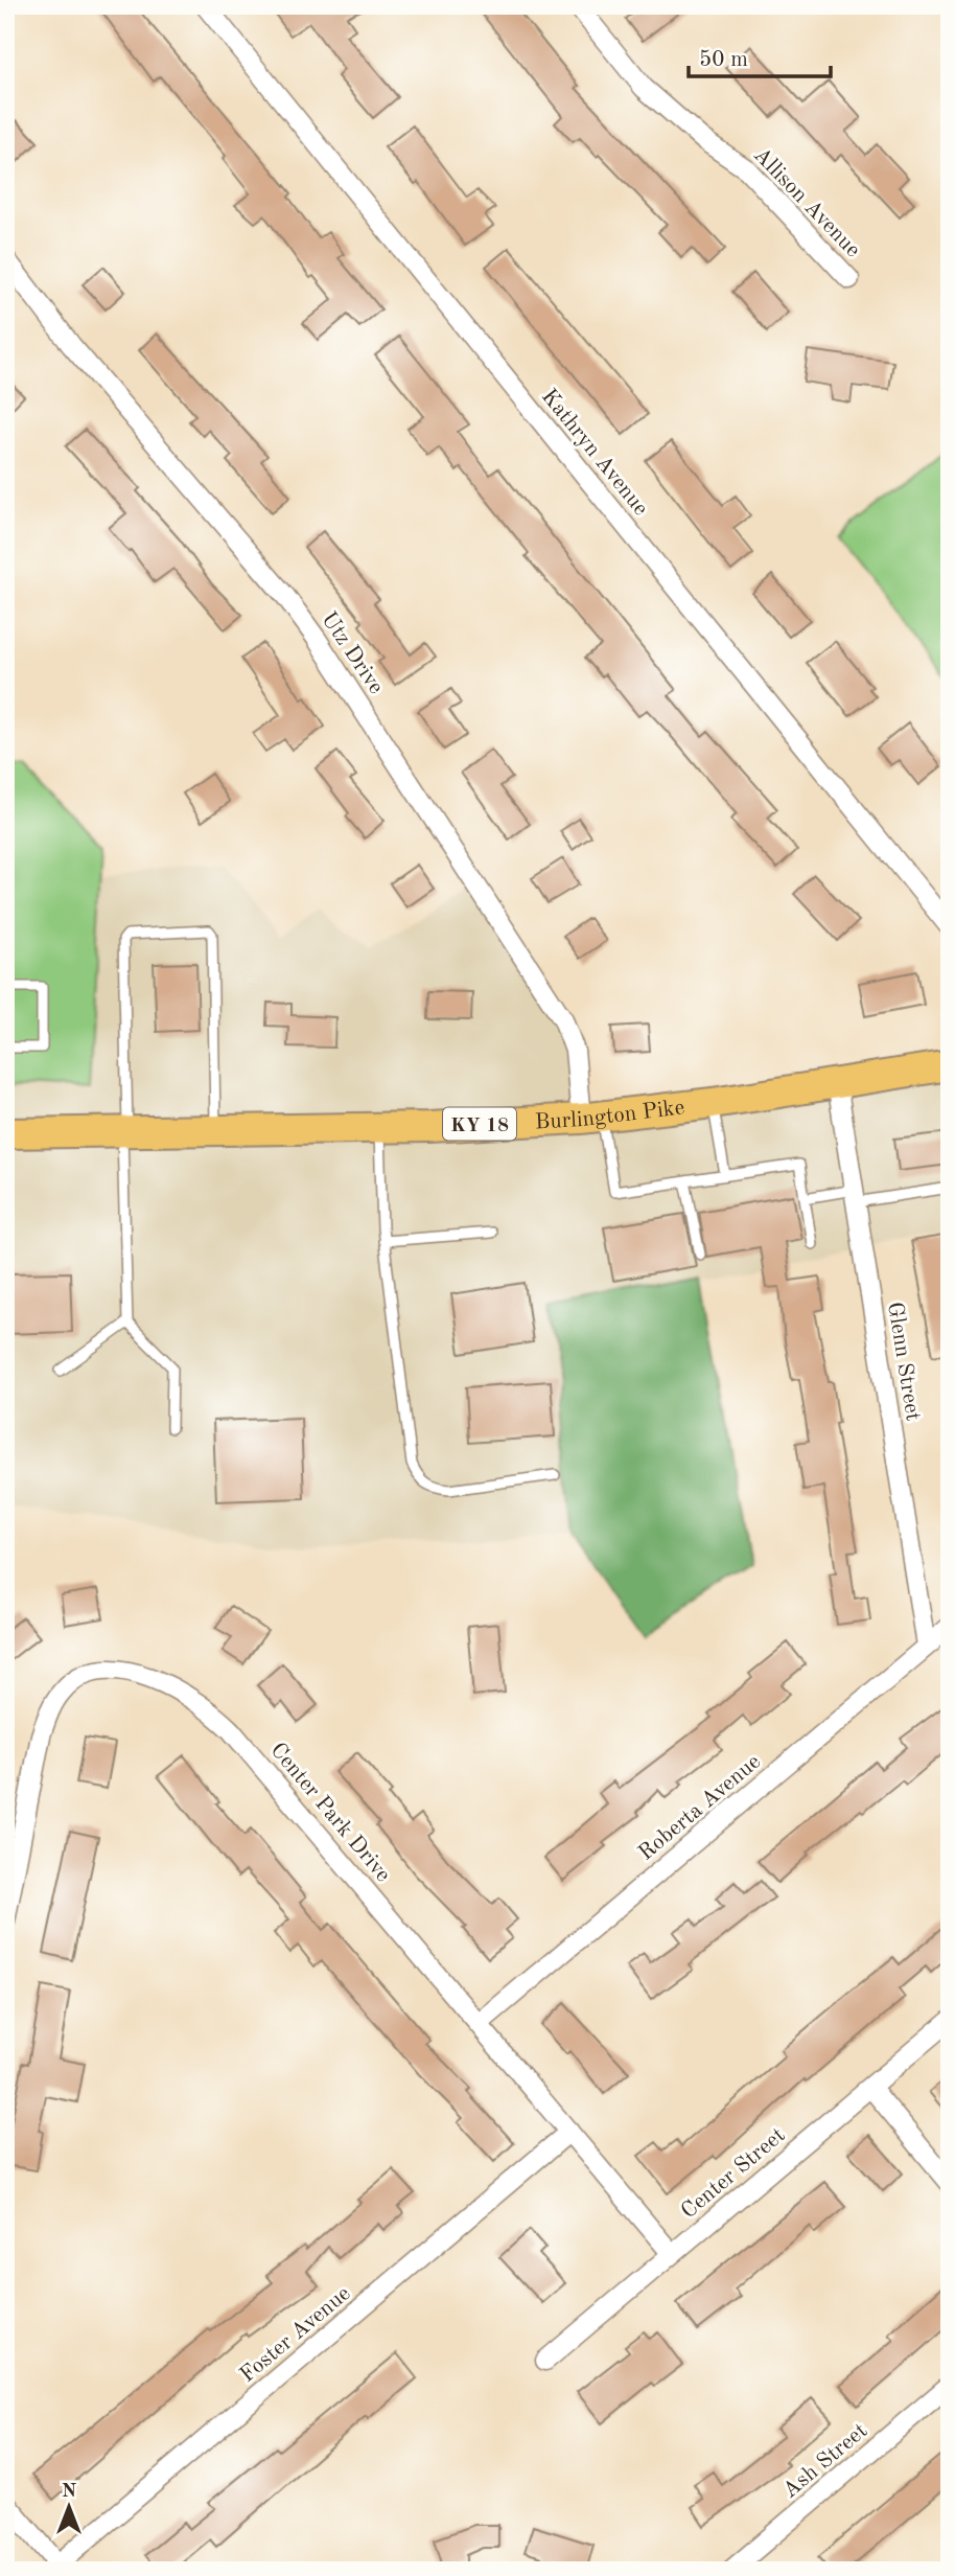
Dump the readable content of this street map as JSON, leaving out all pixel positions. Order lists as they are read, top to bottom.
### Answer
{
  "streets": {
    "main road": ["Burlington Pike", "KY 18"],
    "street": [
      "Allison Avenue",
      "Kathryn Avenue",
      "Utz Drive",
      "Glenn Street",
      "Roberta Avenue",
      "Center Park Drive",
      "Center Street",
      "Foster Avenue",
      "Ash Street"
    ]
  },
  "crossings": [
    ["Utz Drive", "Burlington Pike"],
    ["Burlington Pike", "Glenn Street"],
    ["Glenn Street", "Roberta Avenue"],
    ["Roberta Avenue", "Center Park Drive"],
    ["Center Park Drive", "Center Street"],
    ["Center Park Drive", "Foster Avenue"]
  ],
  "scale_bar": "50 m",
  "north": "top"
}
